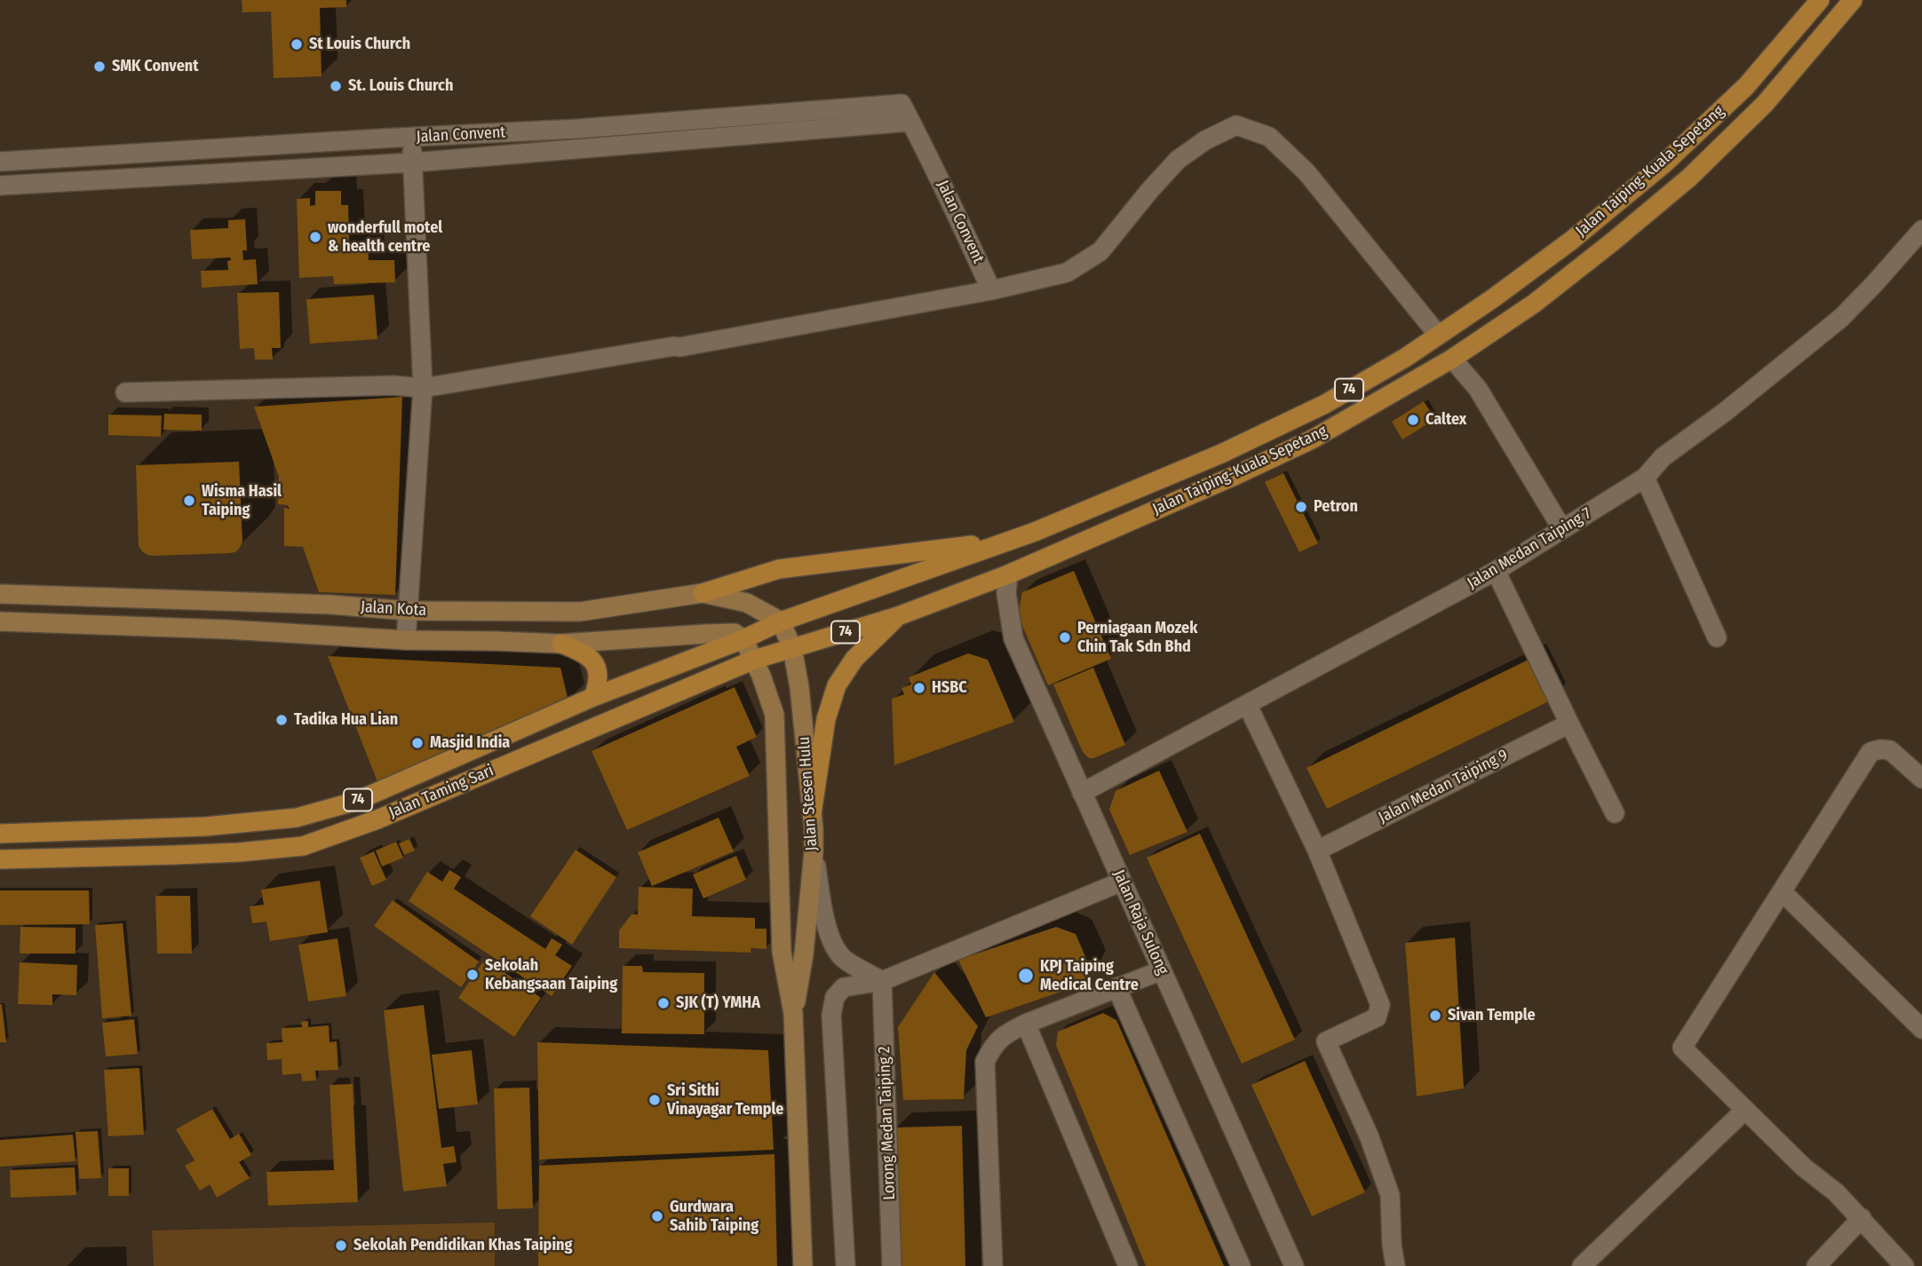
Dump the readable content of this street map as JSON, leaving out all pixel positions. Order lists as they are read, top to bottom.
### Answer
{
  "streets": {
    "main road": [
      "Jalan Taiping-Kuala Sepetang",
      "74",
      "Jalan Kota",
      "Jalan Taming Sari",
      "Jalan Stesen Hulu"
    ],
    "street": [
      "Jalan Convent",
      "Jalan Medan Taiping 7",
      "Jalan Medan Taiping 9",
      "Jalan Raja Sulong",
      "Lorong Medan Taiping 2"
    ]
  },
  "crossings": [
    ["Jalan Taiping-Kuala Sepetang", "74"],
    ["Jalan Taiping-Kuala Sepetang", "Jalan Kota"],
    ["Jalan Taiping-Kuala Sepetang", "Jalan Stesen Hulu"],
    ["Jalan Taiping-Kuala Sepetang", "Jalan Raja Sulong"],
    ["74", "Jalan Kota"],
    ["74", "Jalan Taming Sari"],
    ["74", "Jalan Stesen Hulu"],
    ["Jalan Medan Taiping 7", "Jalan Raja Sulong"],
    ["Jalan Kota", "Jalan Taming Sari"],
    ["Jalan Kota", "Jalan Stesen Hulu"],
    ["Jalan Taming Sari", "Jalan Stesen Hulu"]
  ],
  "places": [
    "St Louis Church",
    "SMK Convent",
    "St. Louis Church",
    "wonderfull motel & health centre",
    "Caltex",
    "Wisma Hasil Taiping",
    "Petron",
    "Perniagaan Mozek Chin Tak Sdn Bhd",
    "HSBC",
    "Tadika Hua Lian",
    "Masjid India",
    "Sekolah Kebangsaan Taiping",
    "KPJ Taiping Medical Centre",
    "SJK (T) YMHA",
    "Sivan Temple",
    "Sri Sithi Vinayagar Temple",
    "Gurdwara Sahib Taiping",
    "Sekolah Pendidikan Khas Taiping"
  ]
}
